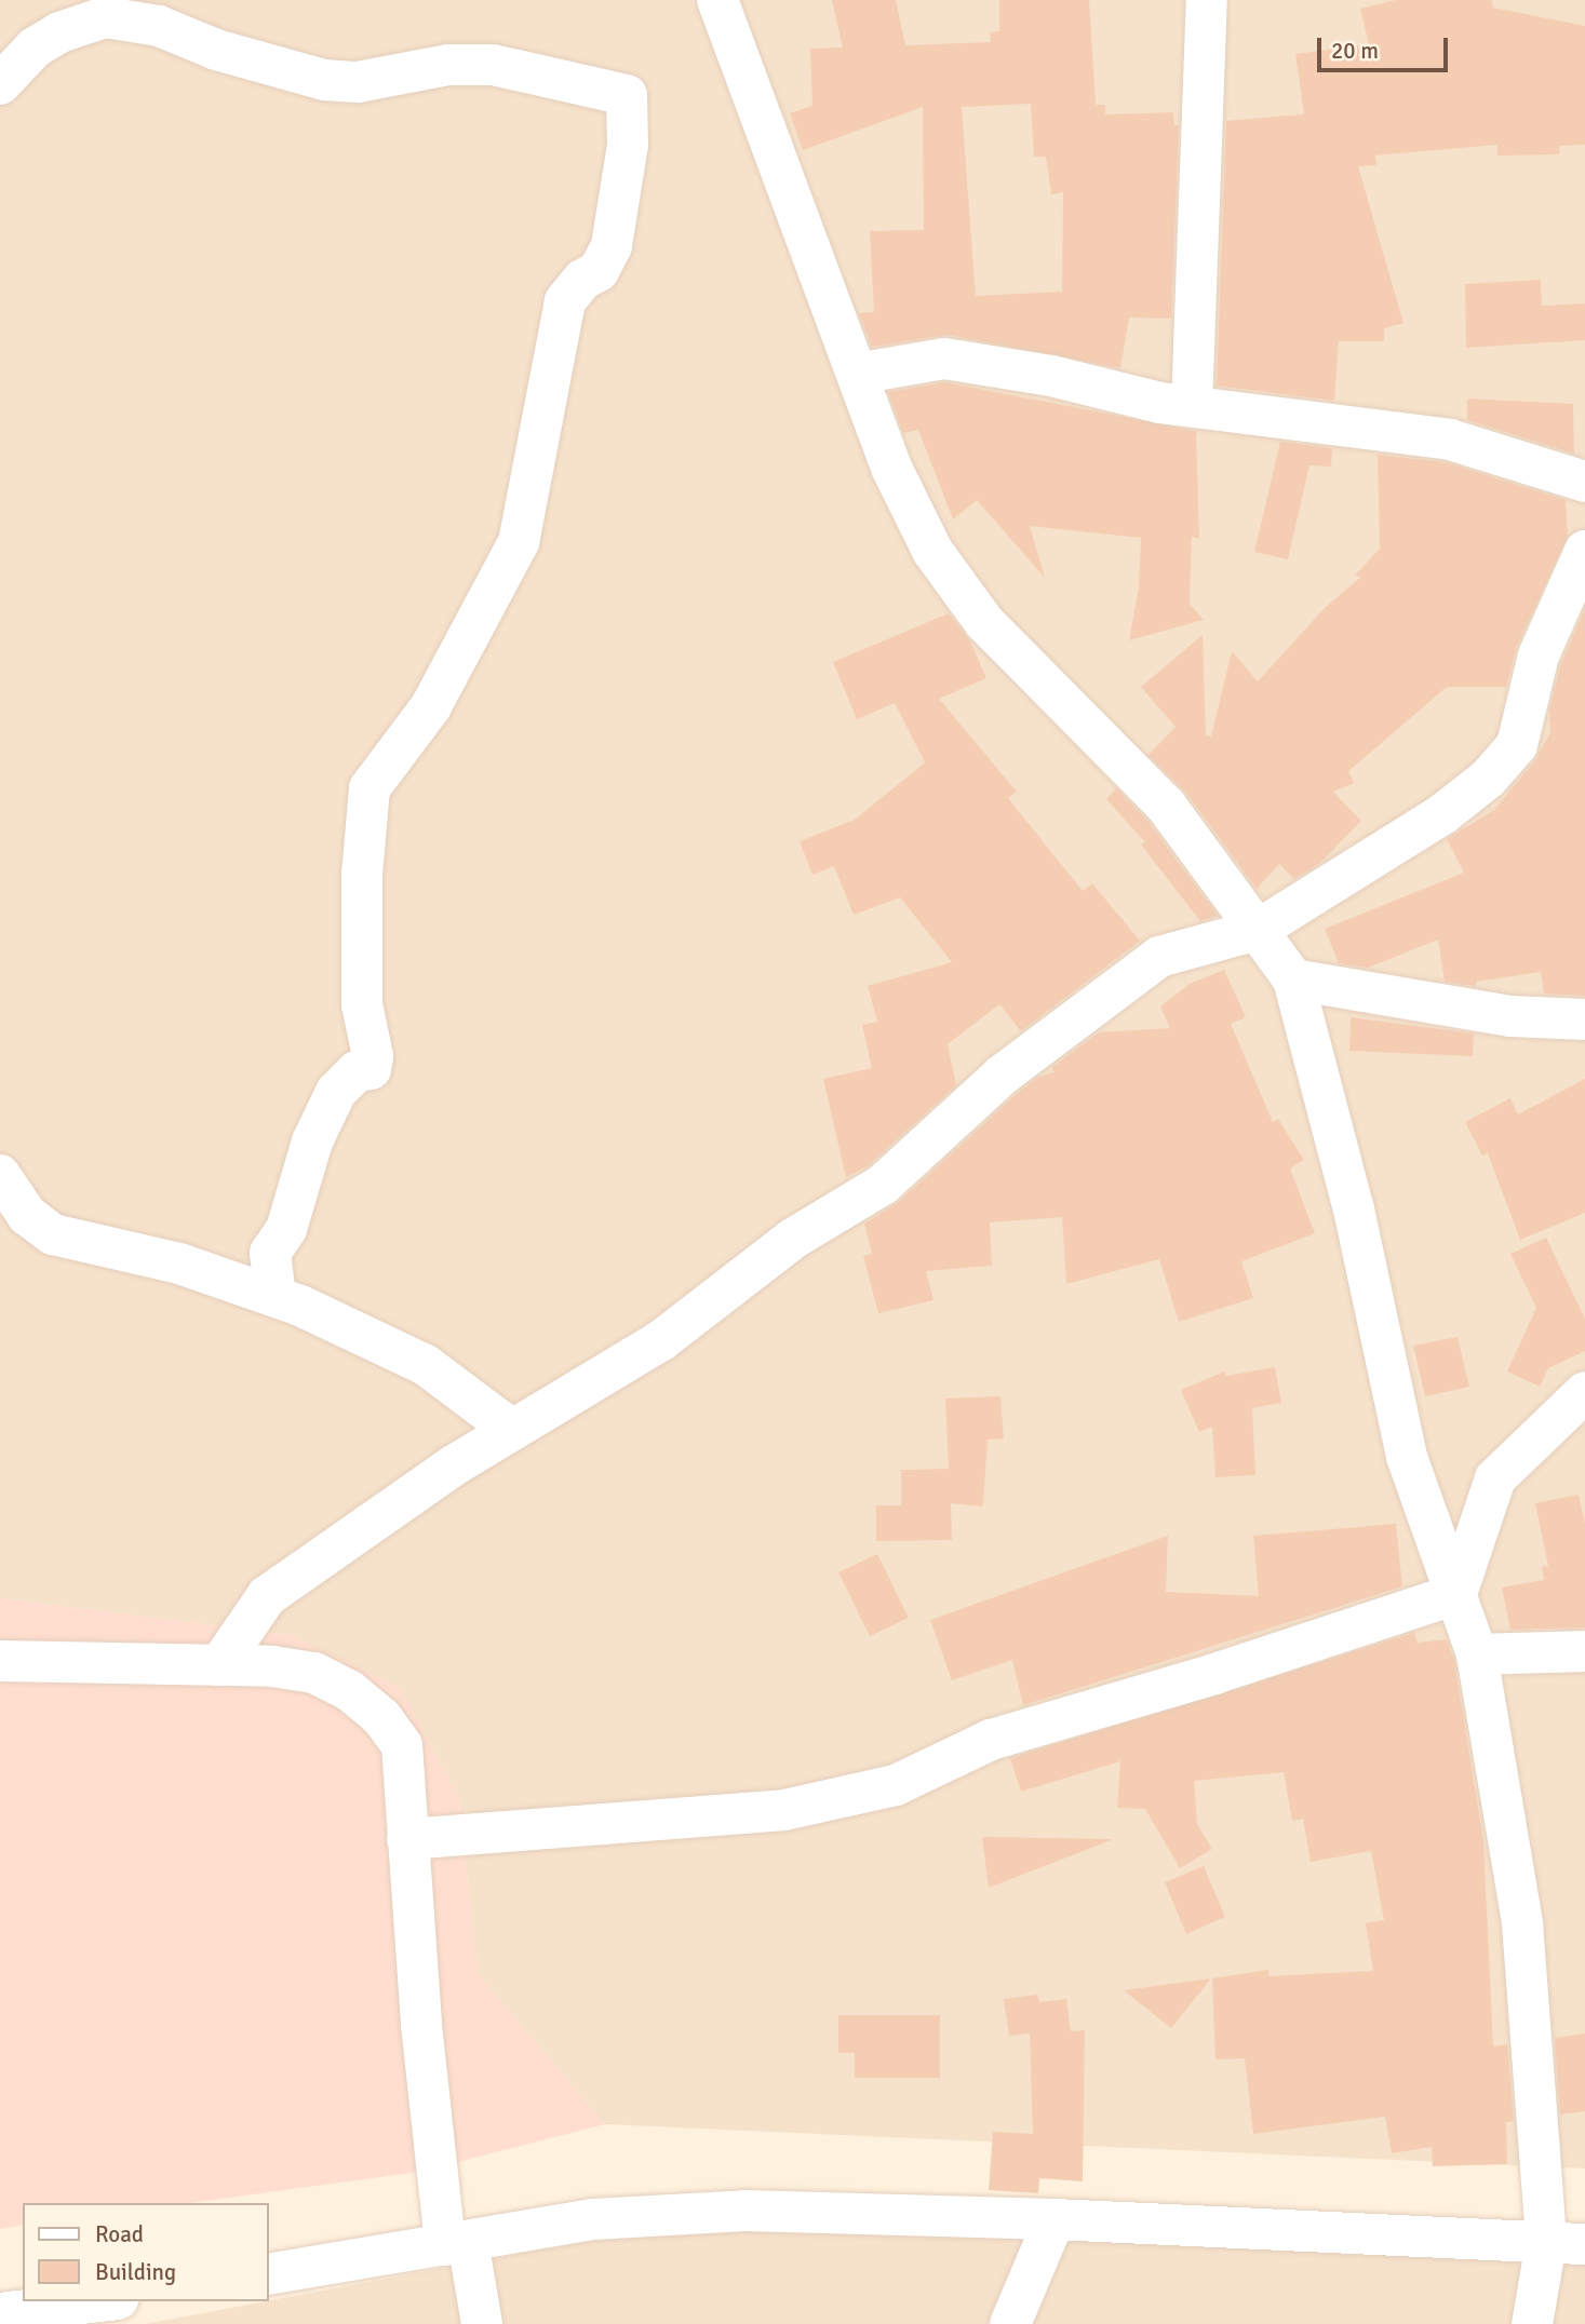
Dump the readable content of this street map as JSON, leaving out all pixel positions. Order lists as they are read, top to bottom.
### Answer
{
  "legend": ["Road", "Building"],
  "scale_bar": "20 m"
}
